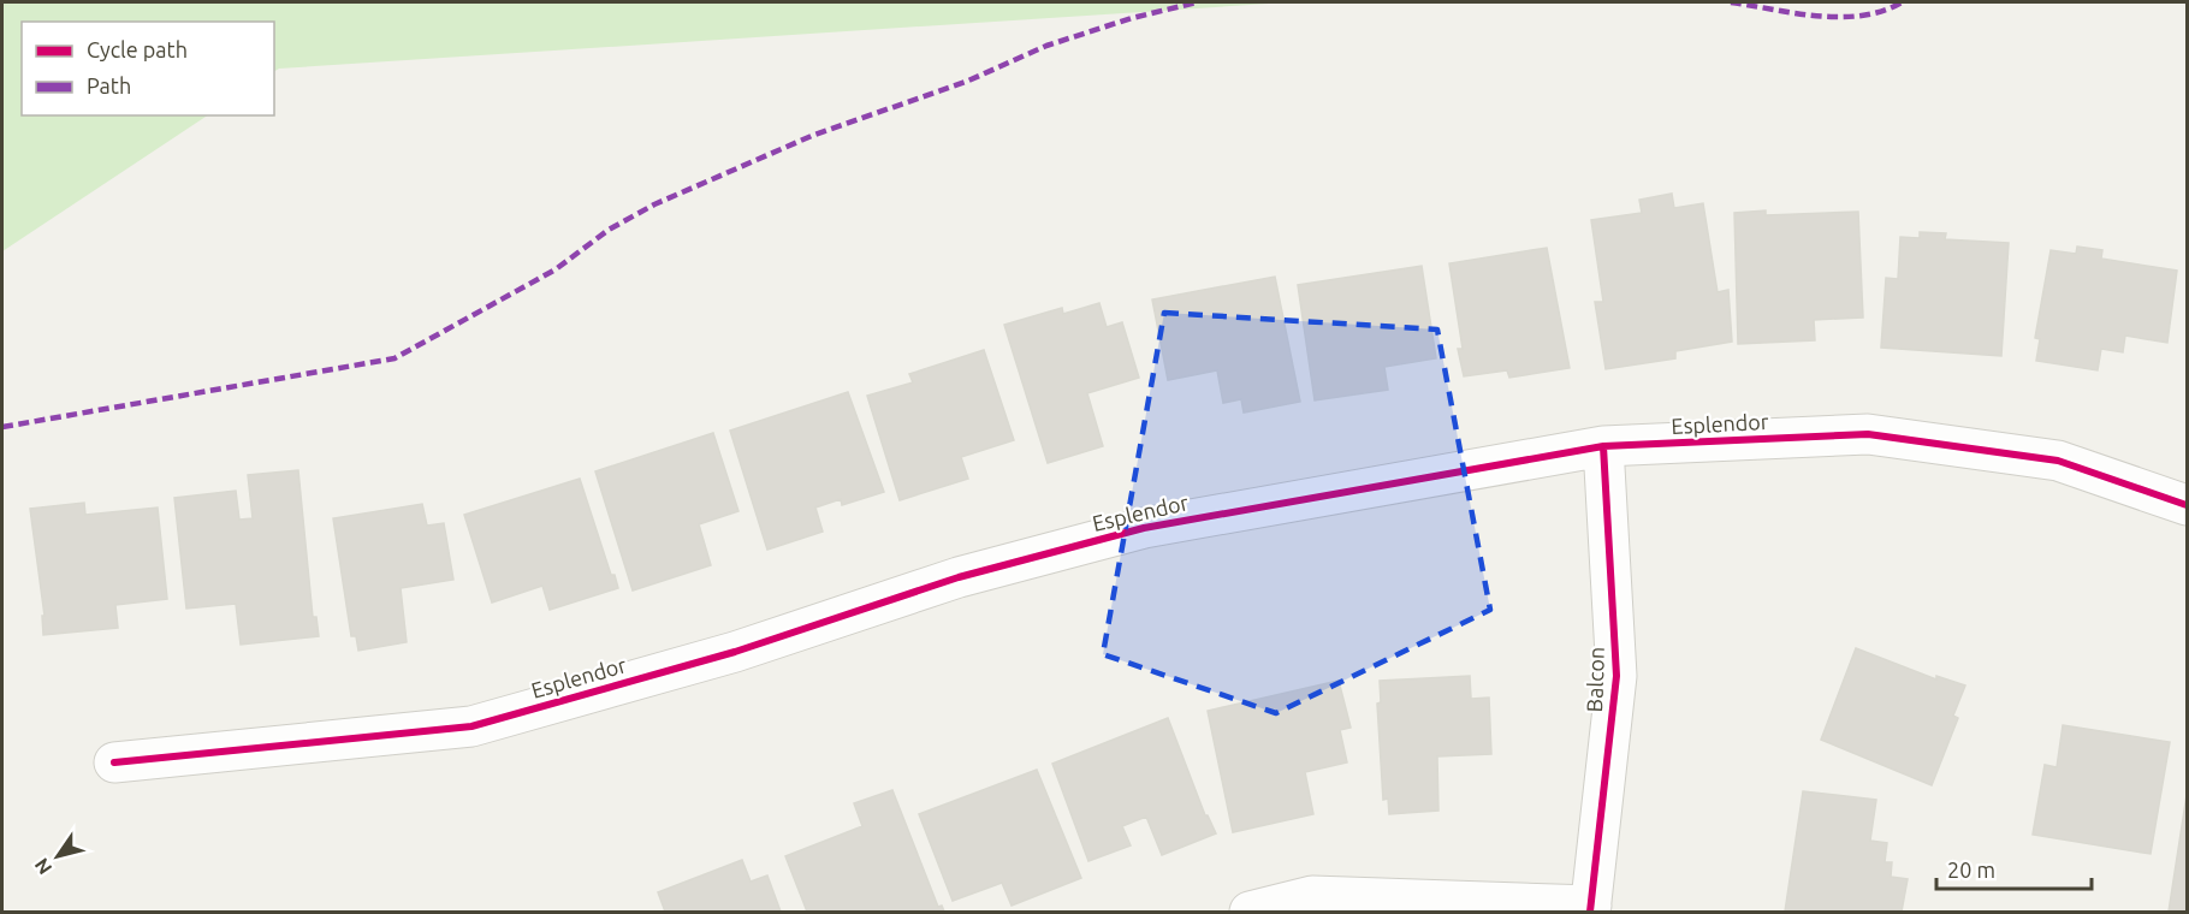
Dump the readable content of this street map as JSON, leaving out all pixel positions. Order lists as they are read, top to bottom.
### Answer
{
  "streets": {
    "street": ["Esplendor", "Balcon"]
  },
  "crossings": [
    ["Esplendor", "Balcon"]
  ],
  "legend": ["Cycle path", "Path"],
  "scale_bar": "20 m",
  "north": "bottom left"
}
